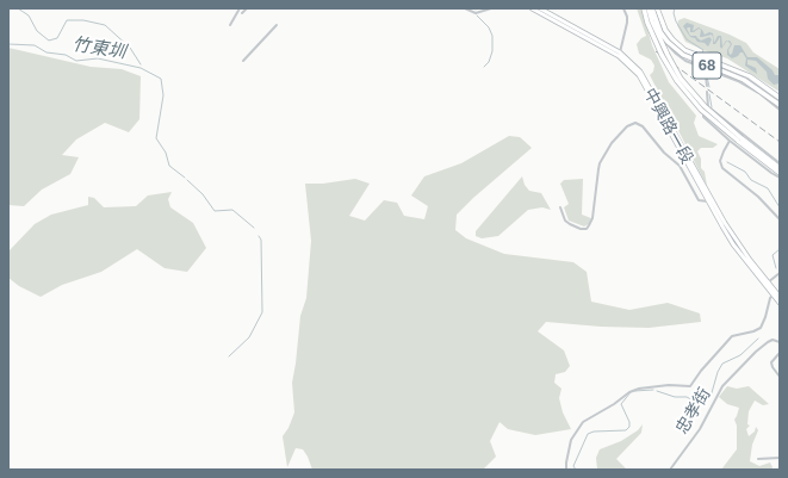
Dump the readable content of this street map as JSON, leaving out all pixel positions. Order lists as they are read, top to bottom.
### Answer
{
  "streets": {
    "highway": ["68"],
    "main road": ["中興路一段"],
    "street": ["忠孝街"]
  },
  "water": ["竹東圳"]
}
